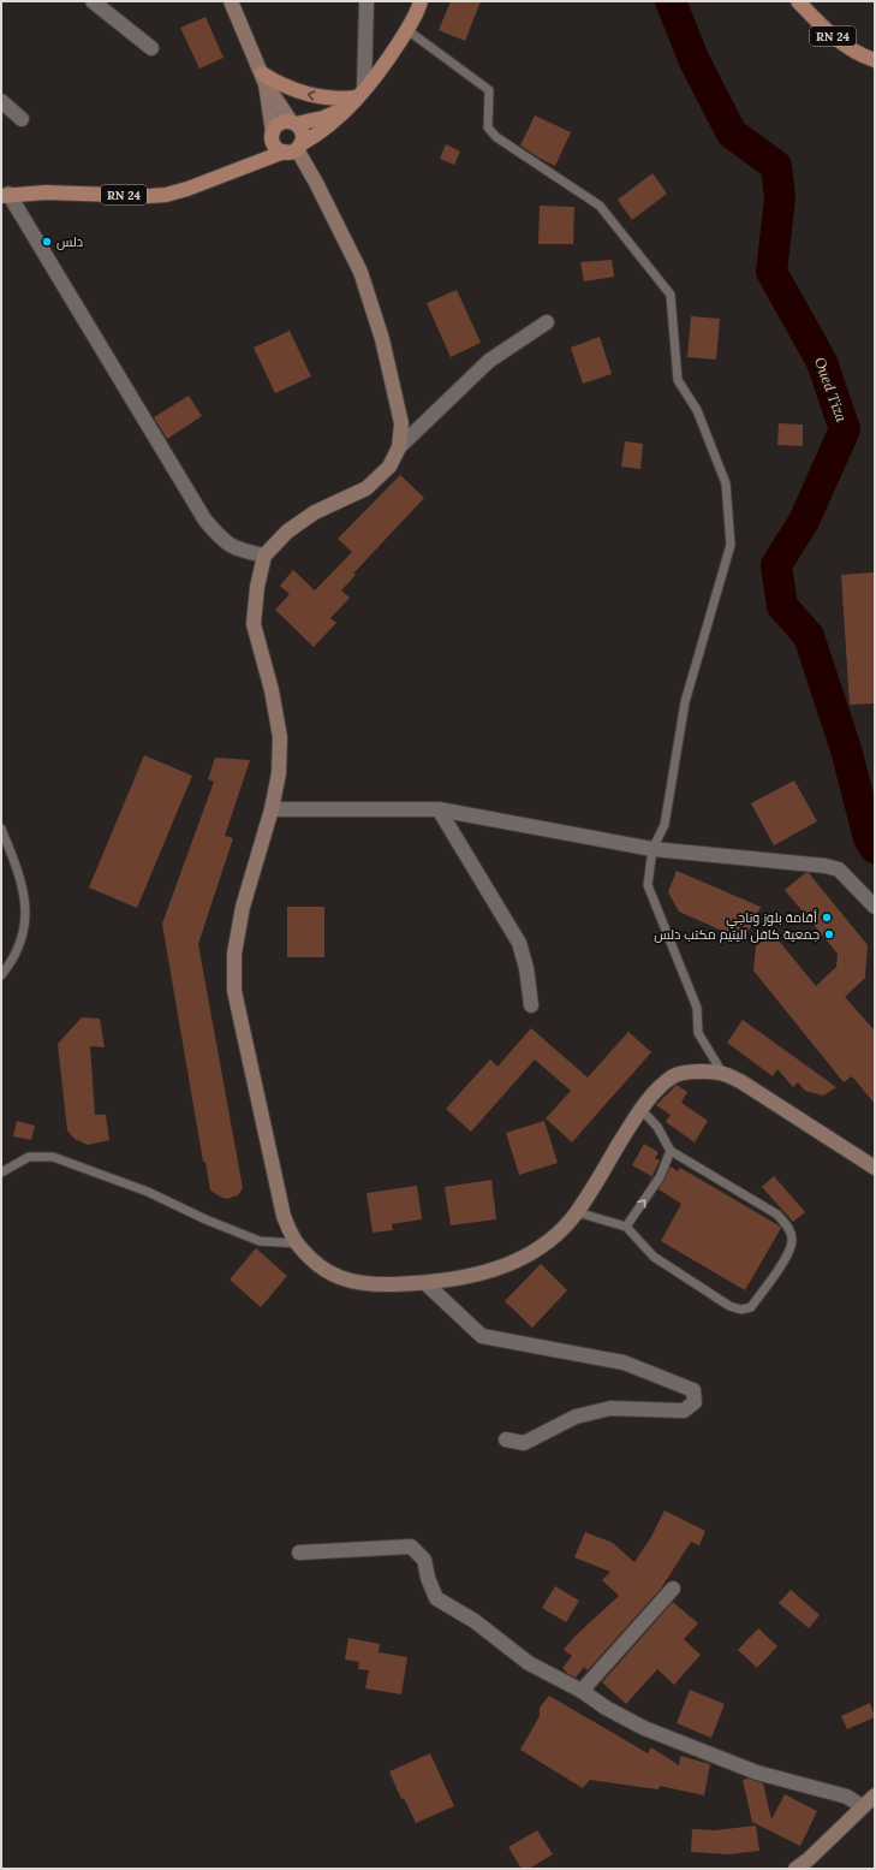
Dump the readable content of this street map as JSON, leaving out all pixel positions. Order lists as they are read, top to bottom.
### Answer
{
  "streets": {
    "main road": ["RN 24"]
  },
  "water": ["Oued Tiza"],
  "places": ["دلس", "أقامة بلوز وناجي", "جمعية كافل اليتيم مكتب دلس"]
}
